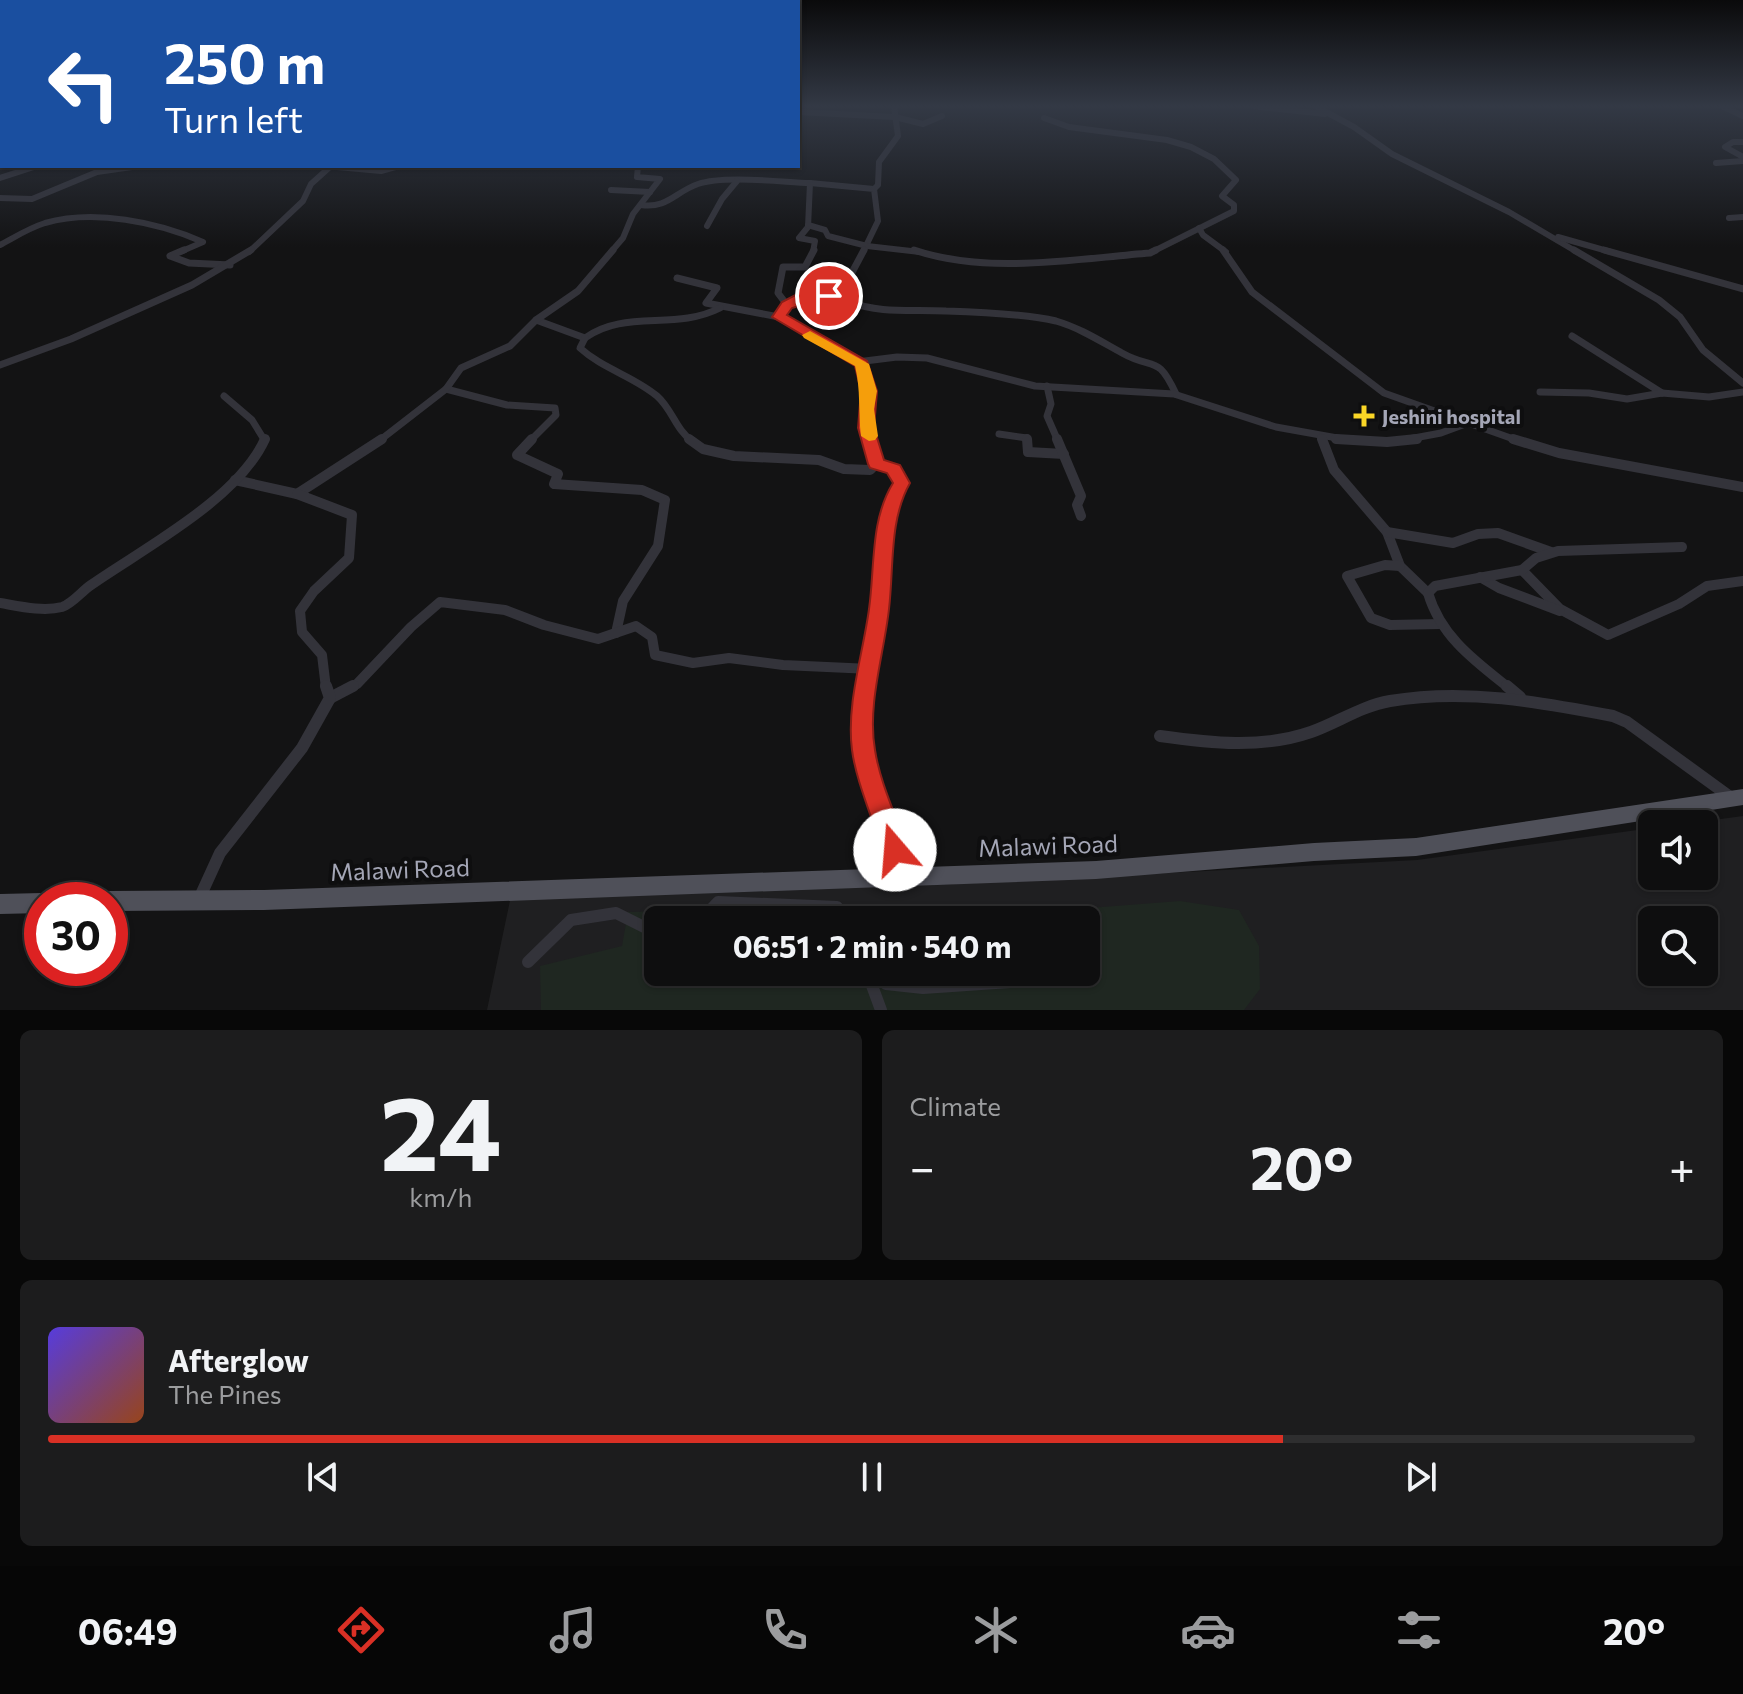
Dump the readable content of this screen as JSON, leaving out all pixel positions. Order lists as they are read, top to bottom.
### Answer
{
  "streets": {
    "main road": ["Malawi Road"]
  },
  "places": {
    "health": ["Jeshini hospital"]
  },
  "page": {
    "turn": ["250 m", "Turn left"],
    "limit": "30",
    "trip": "06:51 · 2 min · 540 m",
    "tile": [
      ["24", "km/h"],
      "Climate"
    ],
    "heat": ["−", "20°", "+"],
    "song": ["Afterglow", "The Pines"],
    "tabs": ["06:49", "20°"]
  }
}
